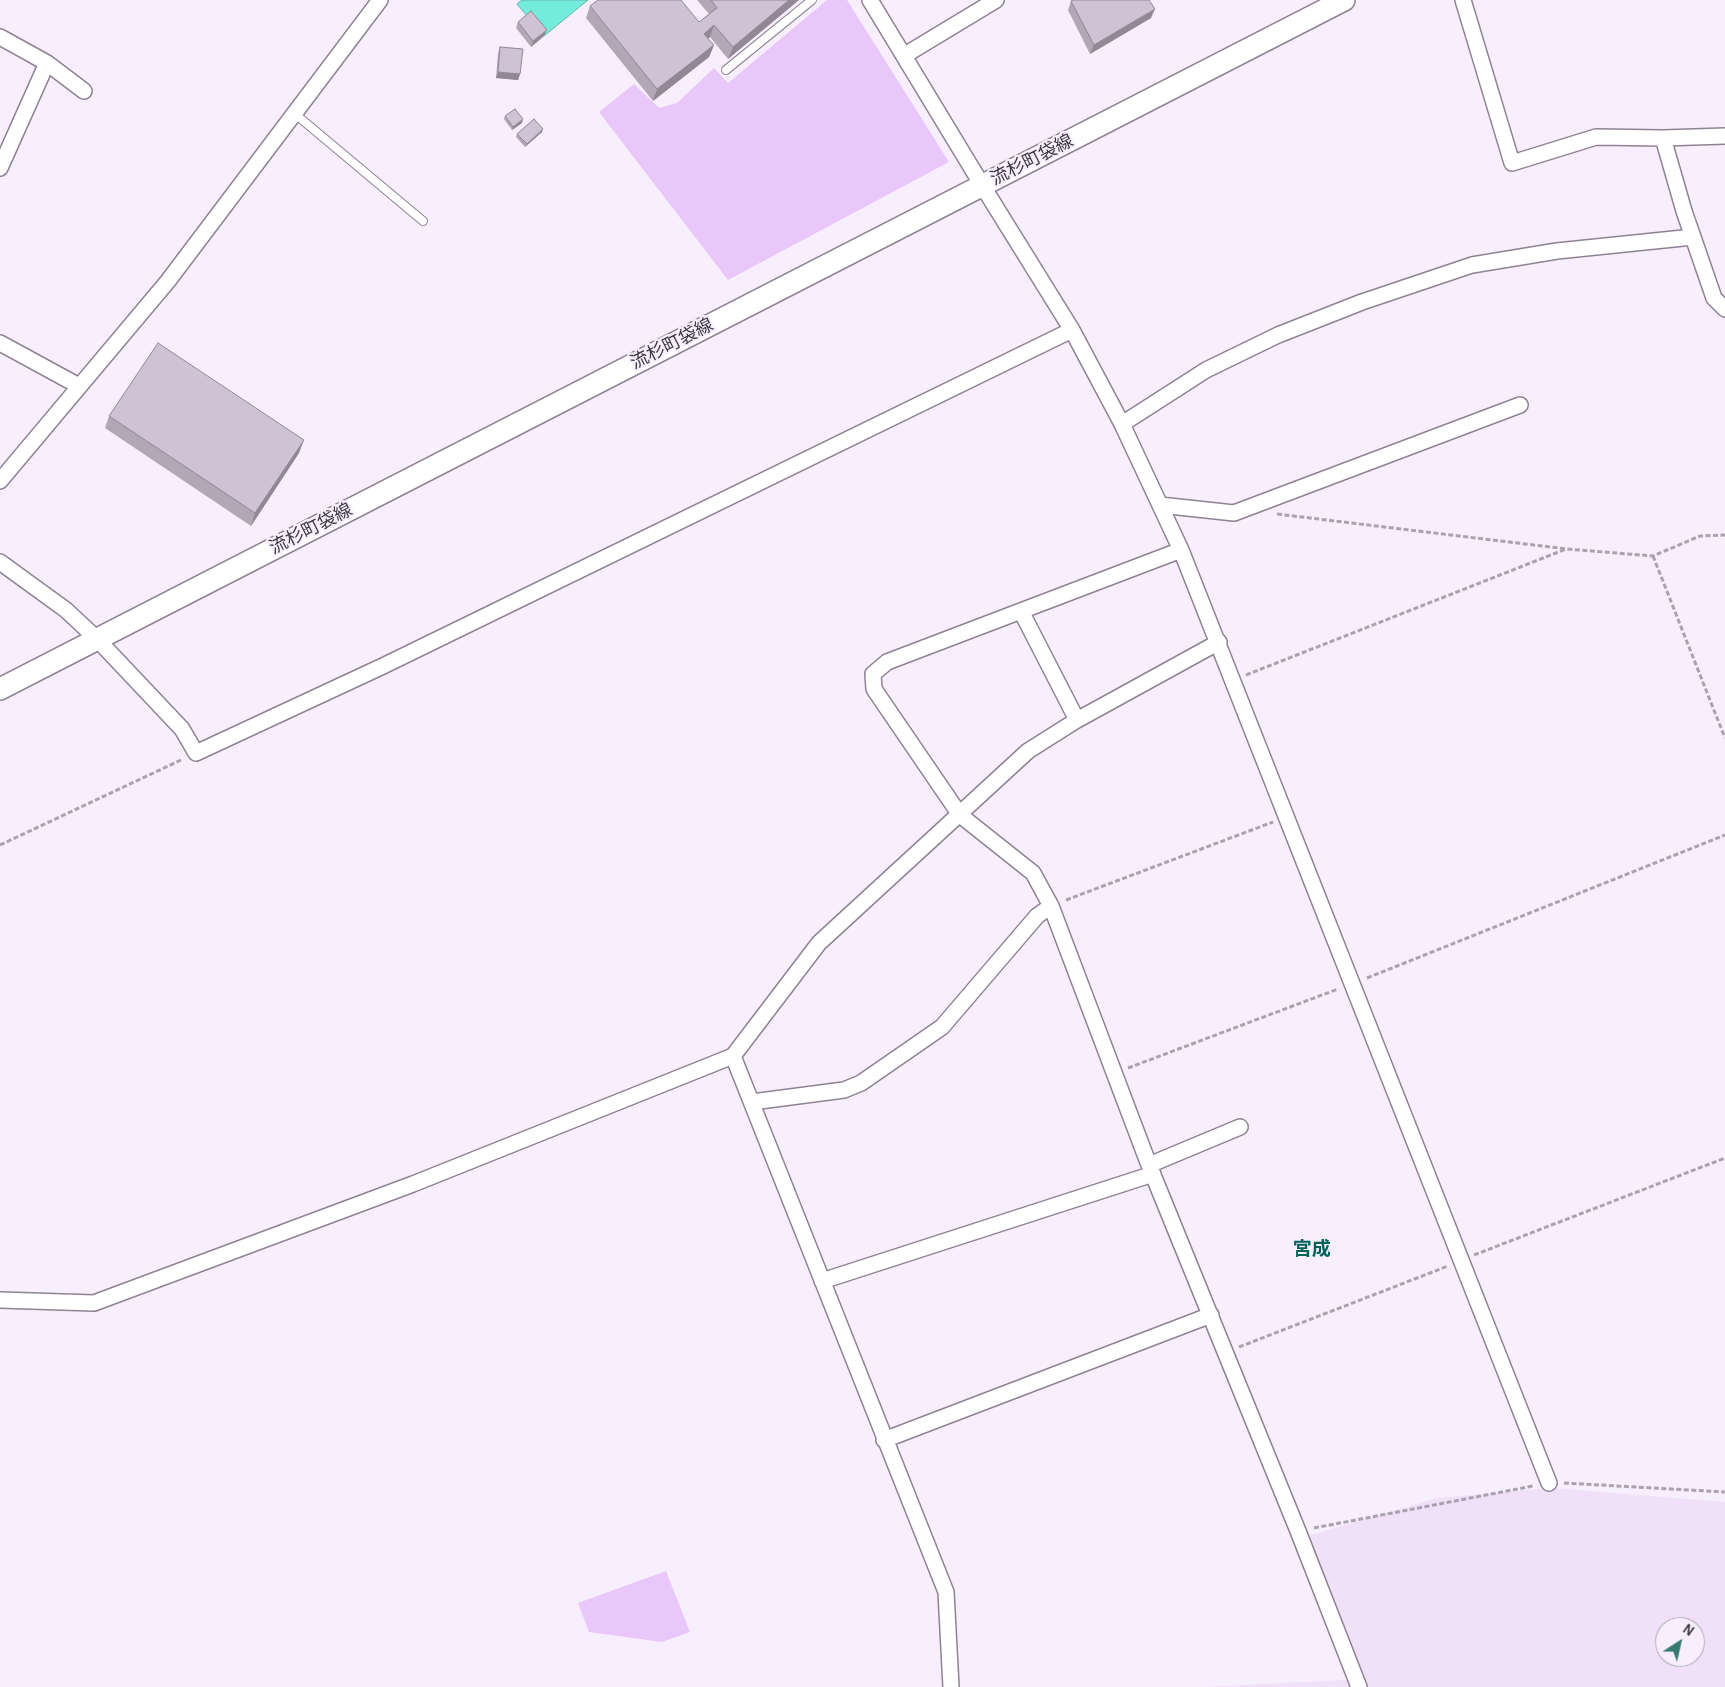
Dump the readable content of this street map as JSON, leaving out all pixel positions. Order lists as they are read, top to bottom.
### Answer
{
  "streets": {
    "main road": ["流杉町袋線"]
  },
  "districts": ["宮成"],
  "north": "top right"
}
